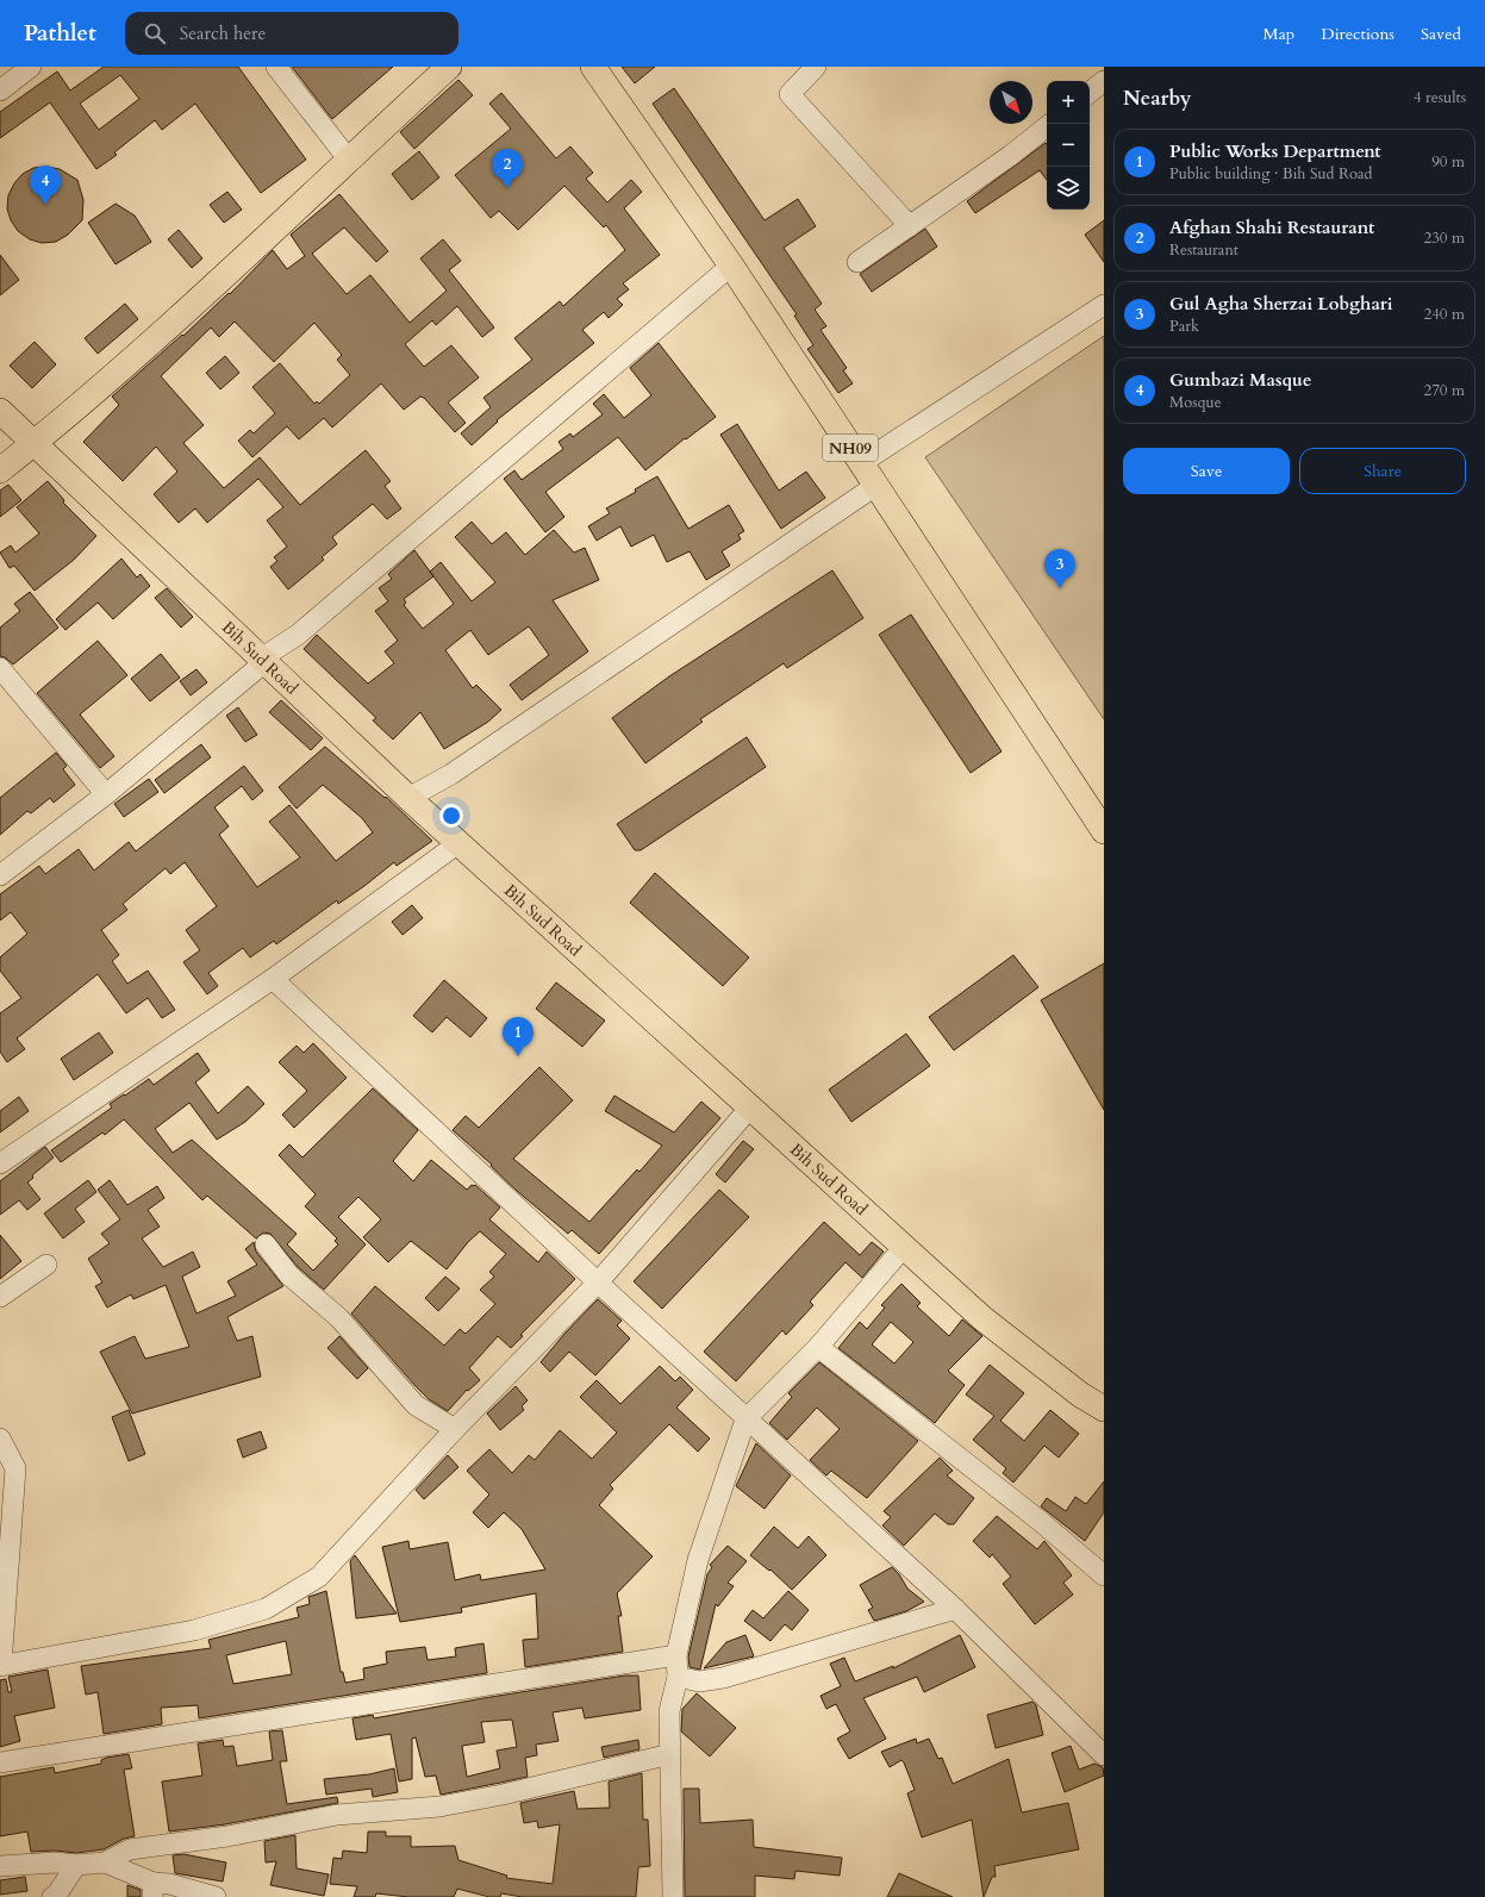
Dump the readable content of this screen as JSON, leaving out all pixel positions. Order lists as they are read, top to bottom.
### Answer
{
  "streets": {
    "main road": ["NH09", "Bih Sud Road"]
  },
  "north": "bottom right",
  "page": {
    "header": "Pathlet",
    "search": "Search here",
    "nav": ["Map", "Directions", "Saved"],
    "heading": ["Nearby", "4 results"],
    "map_buttons": ["+", "−"],
    "list": [
      {
        "mark": "1",
        "name": "Public Works Department",
        "note": "Public building · Bih Sud Road",
        "value": "90 m"
      },
      {
        "mark": "2",
        "name": "Afghan Shahi Restaurant",
        "note": "Restaurant",
        "value": "230 m"
      },
      {
        "mark": "3",
        "name": "Gul Agha Sherzai Lobghari",
        "note": "Park",
        "value": "240 m"
      },
      {
        "mark": "4",
        "name": "Gumbazi Masque",
        "note": "Mosque",
        "value": "270 m"
      }
    ],
    "pins": [
      "2",
      "4",
      "3",
      "1"
    ],
    "buttons": ["Save", "Share"]
  }
}
